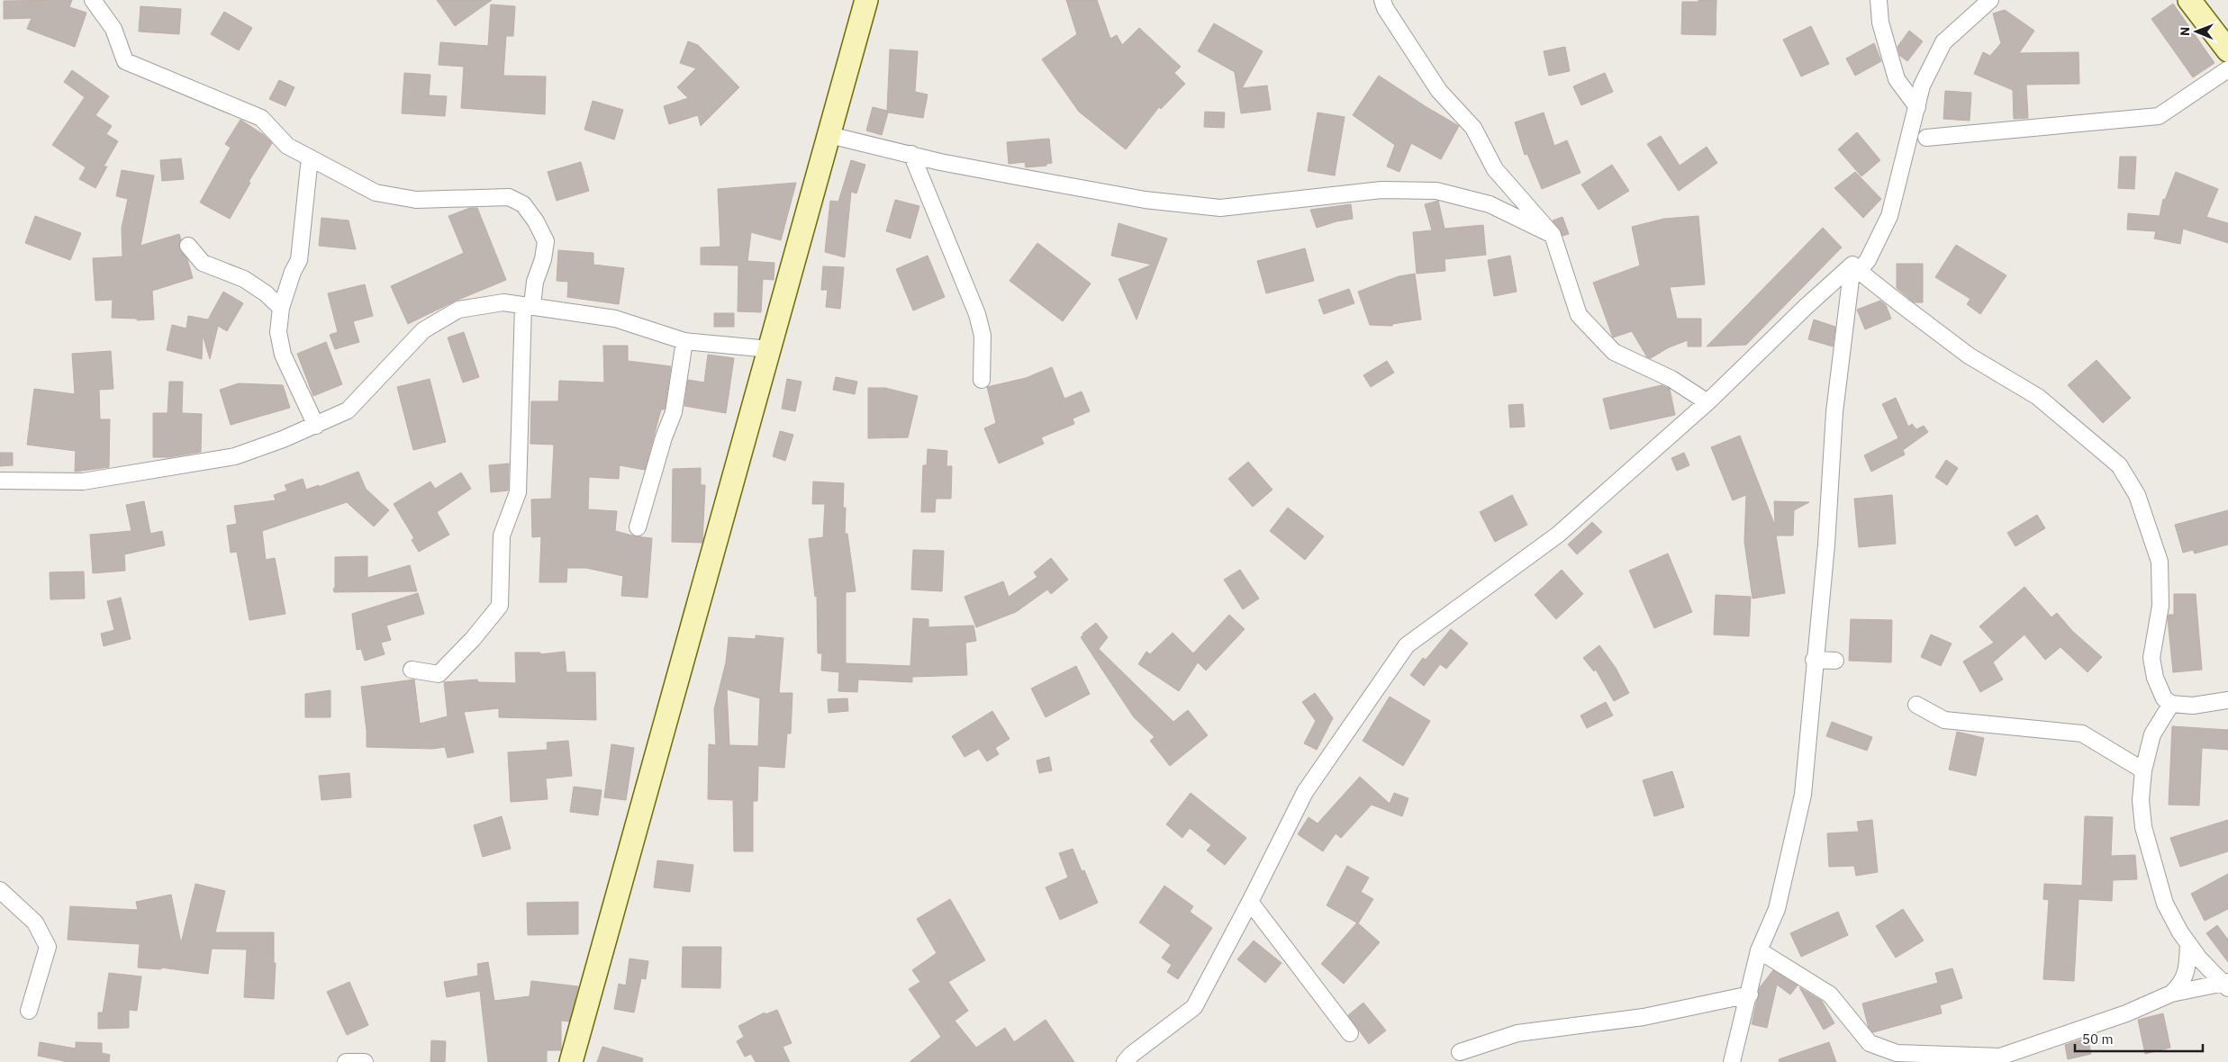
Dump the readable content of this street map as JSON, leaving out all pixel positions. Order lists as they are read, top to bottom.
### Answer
{
  "scale_bar": "50 m",
  "north": "left"
}
